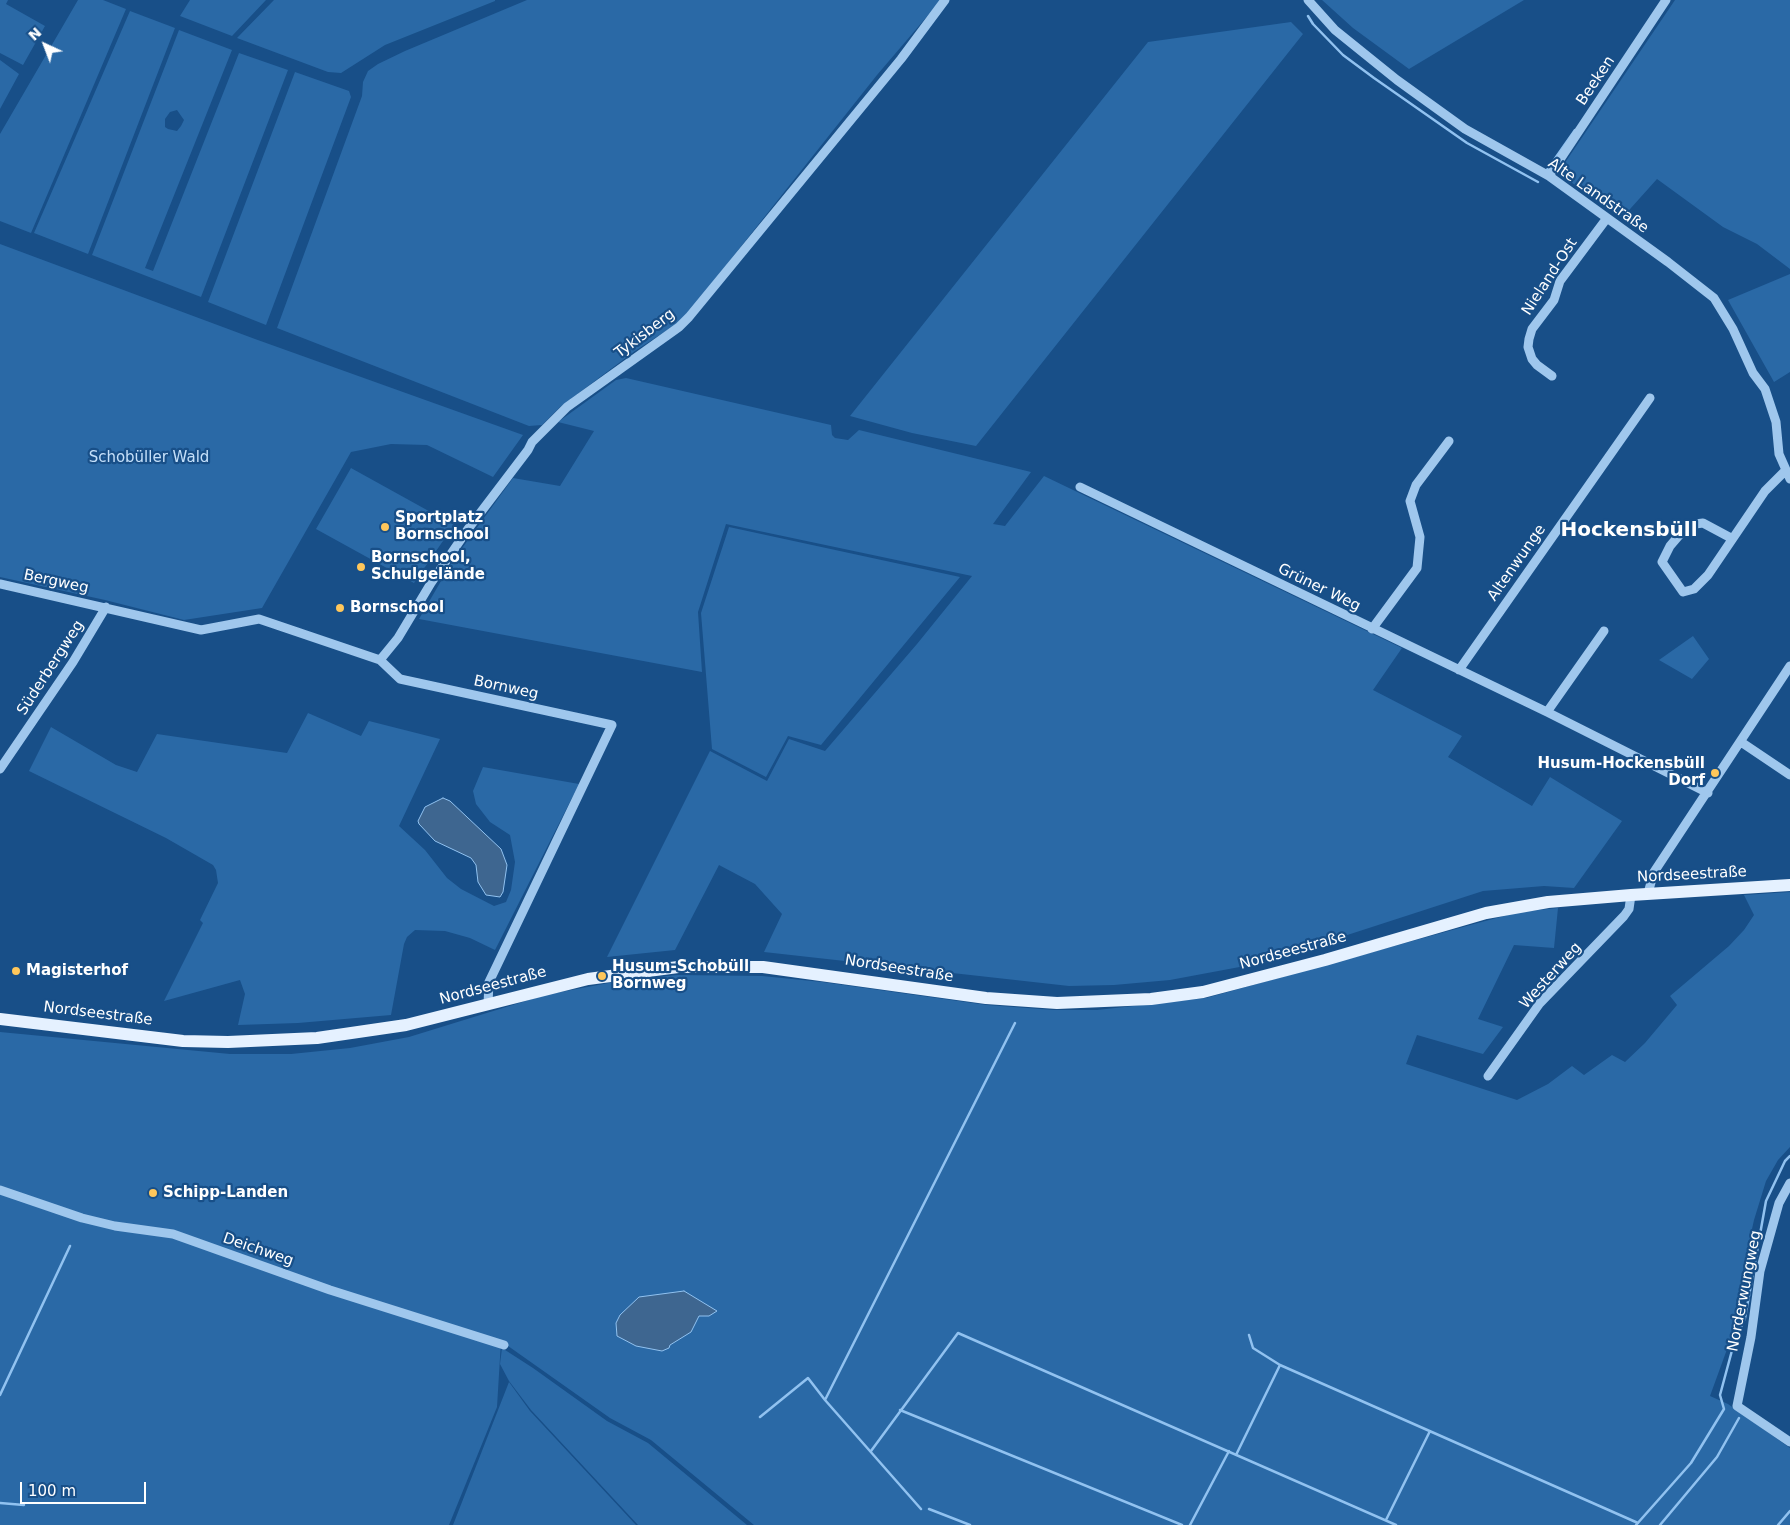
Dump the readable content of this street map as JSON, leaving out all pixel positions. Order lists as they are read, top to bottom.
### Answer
{
  "streets": {
    "main road": ["Nordseestraße"],
    "street": [
      "Beeken",
      "Alte Landstraße",
      "Nieland-Ost",
      "Tykisberg",
      "Altenwunge",
      "Bergweg",
      "Grüner Weg",
      "Süderbergweg",
      "Bornweg",
      "Westerweg",
      "Deichweg",
      "Norderwungweg"
    ]
  },
  "crossings": [
    ["Beeken", "Alte Landstraße"],
    ["Alte Landstraße", "Nieland-Ost"],
    ["Tykisberg", "Bornweg"],
    ["Altenwunge", "Grüner Weg"],
    ["Bergweg", "Süderbergweg"],
    ["Bergweg", "Bornweg"],
    ["Süderbergweg", "Bornweg"],
    ["Bornweg", "Nordseestraße"],
    ["Nordseestraße", "Westerweg"]
  ],
  "districts": ["Hockensbüll"],
  "parks": ["Schobüller Wald"],
  "places": [
    "Sportplatz Bornschool",
    "Bornschool, Schulgelände",
    "Bornschool",
    "Husum-Hockensbüll Dorf",
    "Magisterhof",
    "Husum-Schobüll Bornweg",
    "Schipp-Landen"
  ],
  "scale_bar": "100 m",
  "north": "top left"
}
